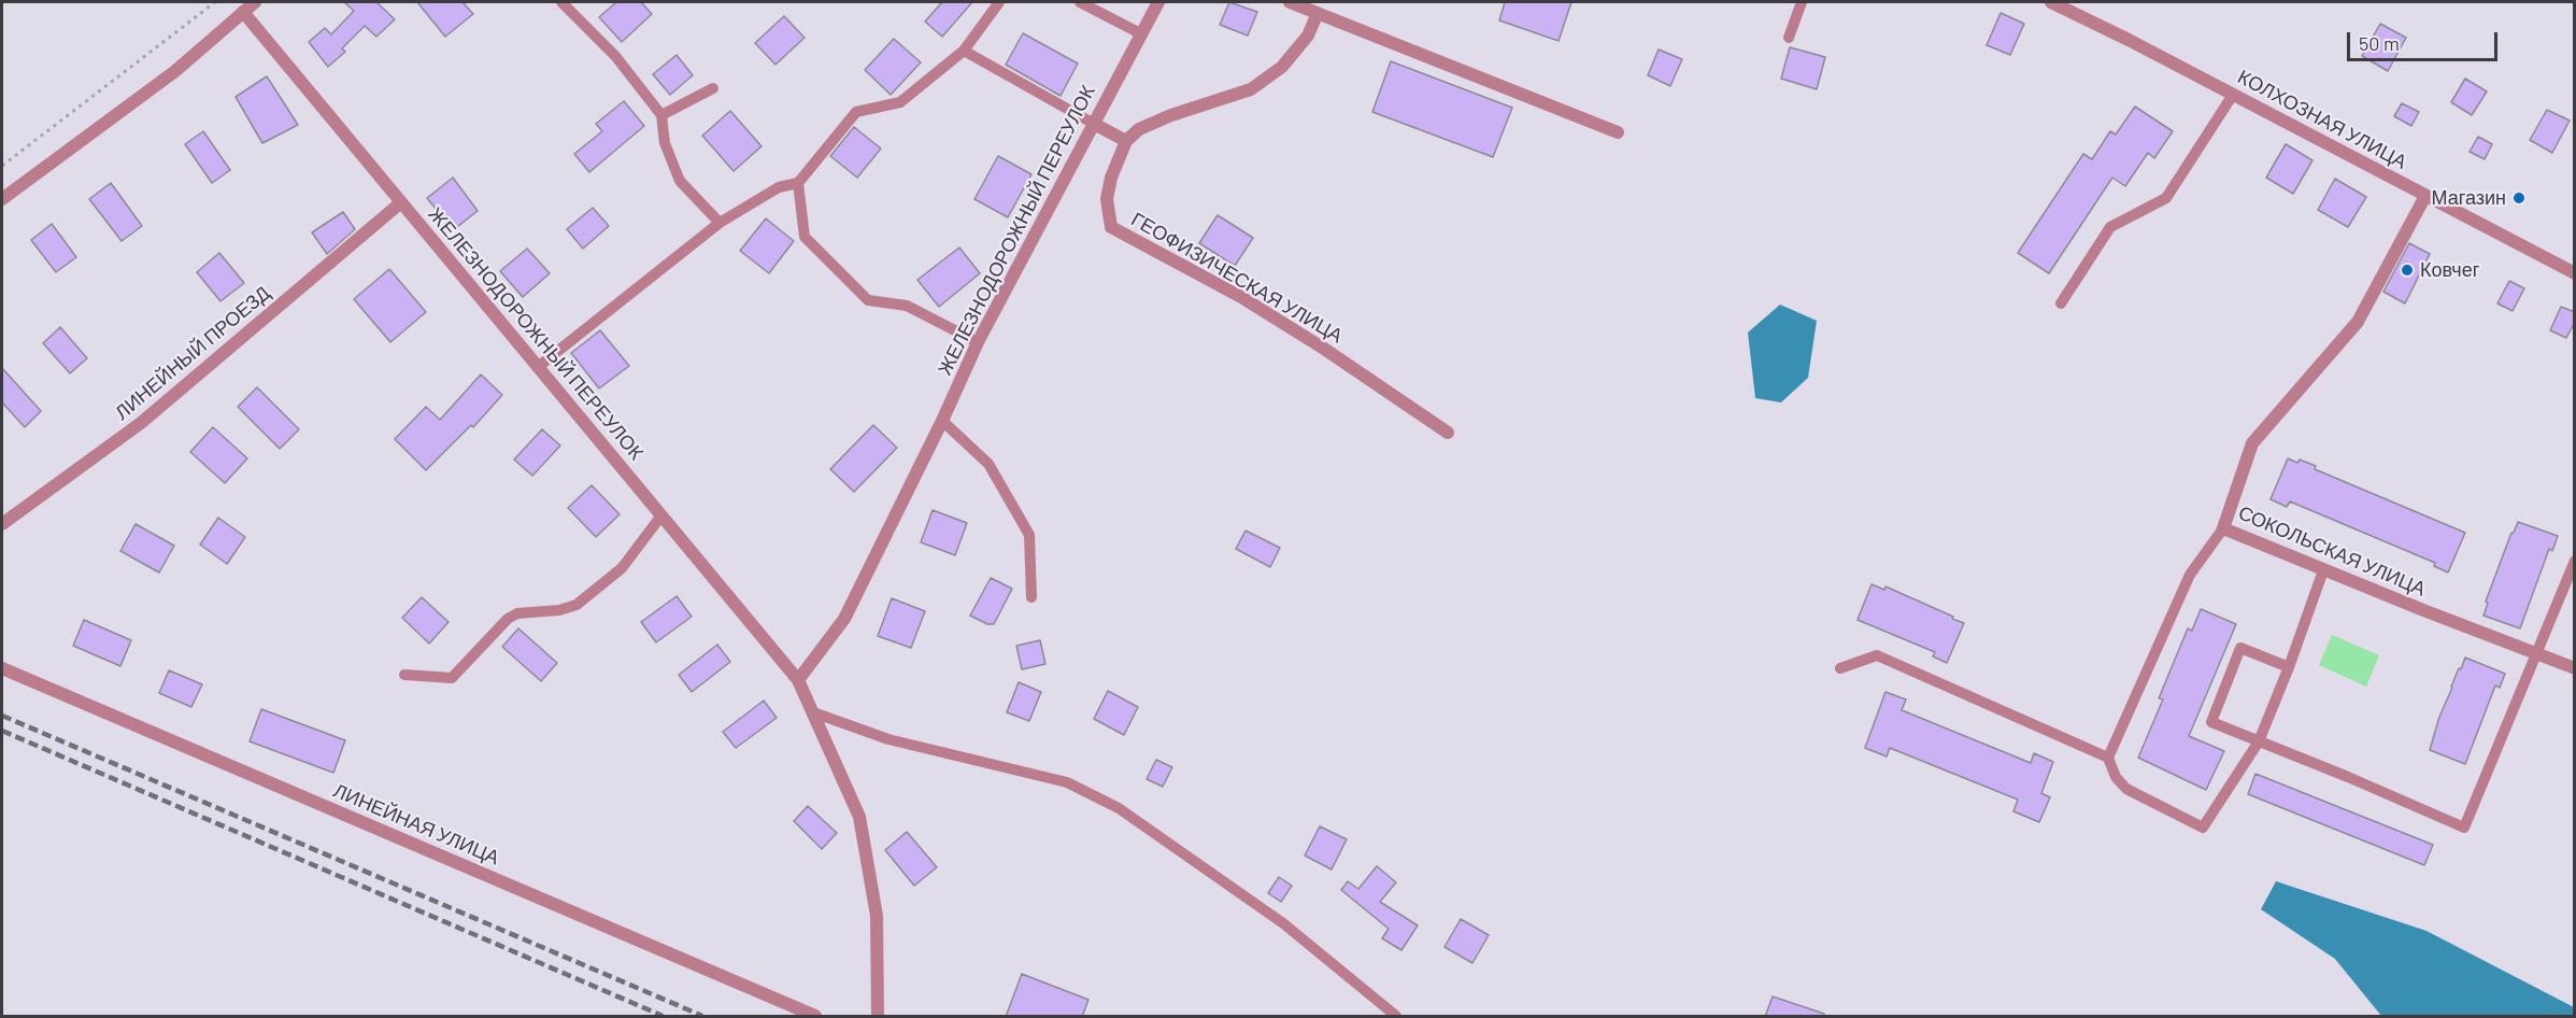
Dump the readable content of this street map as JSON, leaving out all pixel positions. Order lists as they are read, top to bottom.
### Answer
{
  "streets": {
    "street": [
      "КОЛХОЗНАЯ УЛИЦА",
      "ЖЕЛЕЗНОДОРОЖНЫЙ ПЕРЕУЛОК",
      "ГЕОФИЗИЧЕСКАЯ УЛИЦА",
      "ЛИНЕЙНЫЙ ПРОЕЗД",
      "СОКОЛЬСКАЯ УЛИЦА",
      "ЛИНЕЙНАЯ УЛИЦА"
    ]
  },
  "crossings": [
    ["КОЛХОЗНАЯ УЛИЦА", "СОКОЛЬСКАЯ УЛИЦА"],
    ["ЖЕЛЕЗНОДОРОЖНЫЙ ПЕРЕУЛОК", "ЛИНЕЙНЫЙ ПРОЕЗД"]
  ],
  "places": ["Магазин", "Ковчег"],
  "scale_bar": "50 m"
}
